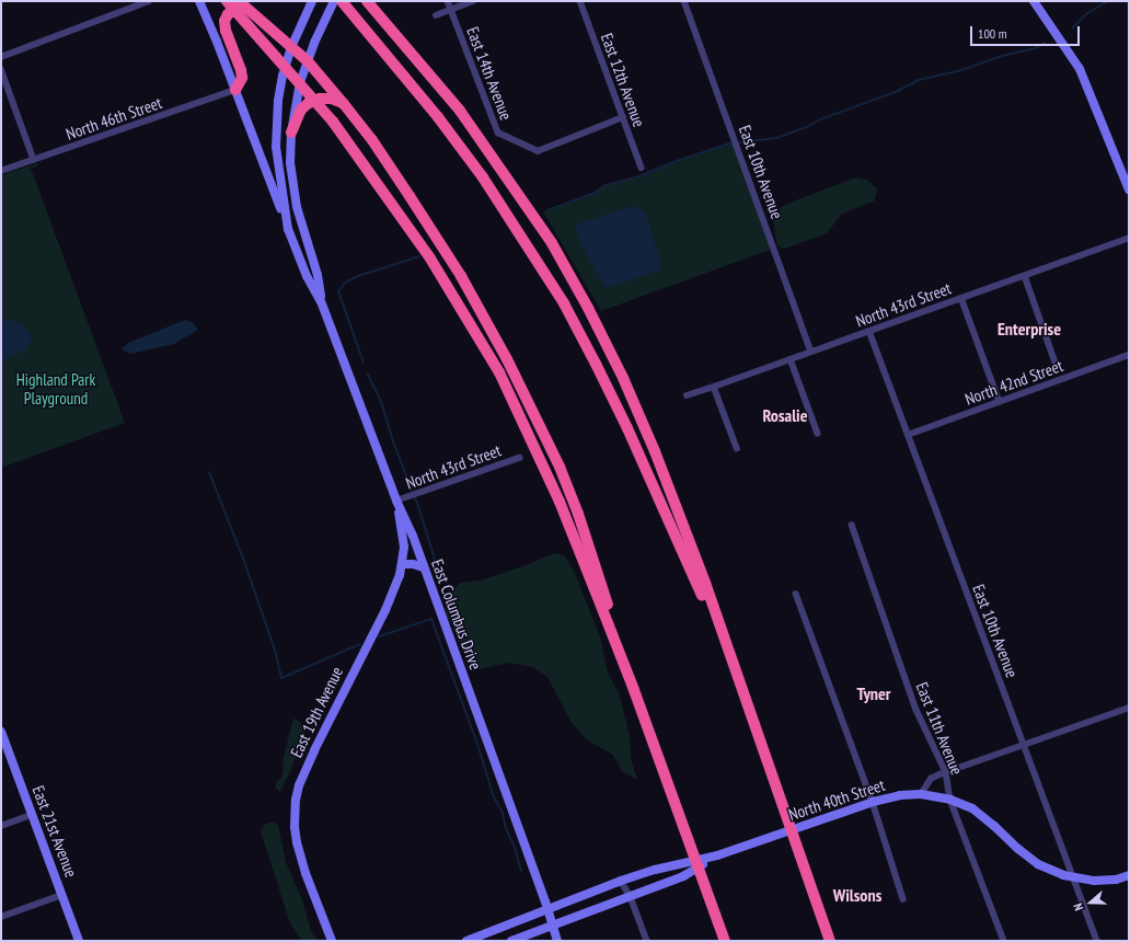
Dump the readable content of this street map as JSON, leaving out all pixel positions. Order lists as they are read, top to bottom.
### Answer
{
  "streets": {
    "main road": [
      "East Columbus Drive",
      "East 19th Avenue",
      "North 40th Street",
      "East 21st Avenue"
    ],
    "street": [
      "East 14th Avenue",
      "East 12th Avenue",
      "North 46th Street",
      "East 10th Avenue",
      "North 43rd Street",
      "North 42nd Street",
      "East 11th Avenue"
    ]
  },
  "crossings": [
    ["East 14th Avenue", "East 12th Avenue"],
    ["East 10th Avenue", "North 43rd Street"],
    ["East 10th Avenue", "North 42nd Street"],
    ["East 10th Avenue", "North 40th Street"],
    ["North 43rd Street", "East Columbus Drive"],
    ["North 43rd Street", "East 19th Avenue"],
    ["East Columbus Drive", "East 19th Avenue"],
    ["East Columbus Drive", "North 40th Street"],
    ["East 11th Avenue", "North 40th Street"]
  ],
  "districts": [
    "Enterprise",
    "Rosalie",
    "Tyner",
    "Wilsons"
  ],
  "parks": ["Highland Park Playground"],
  "scale_bar": "100 m",
  "north": "left"
}
